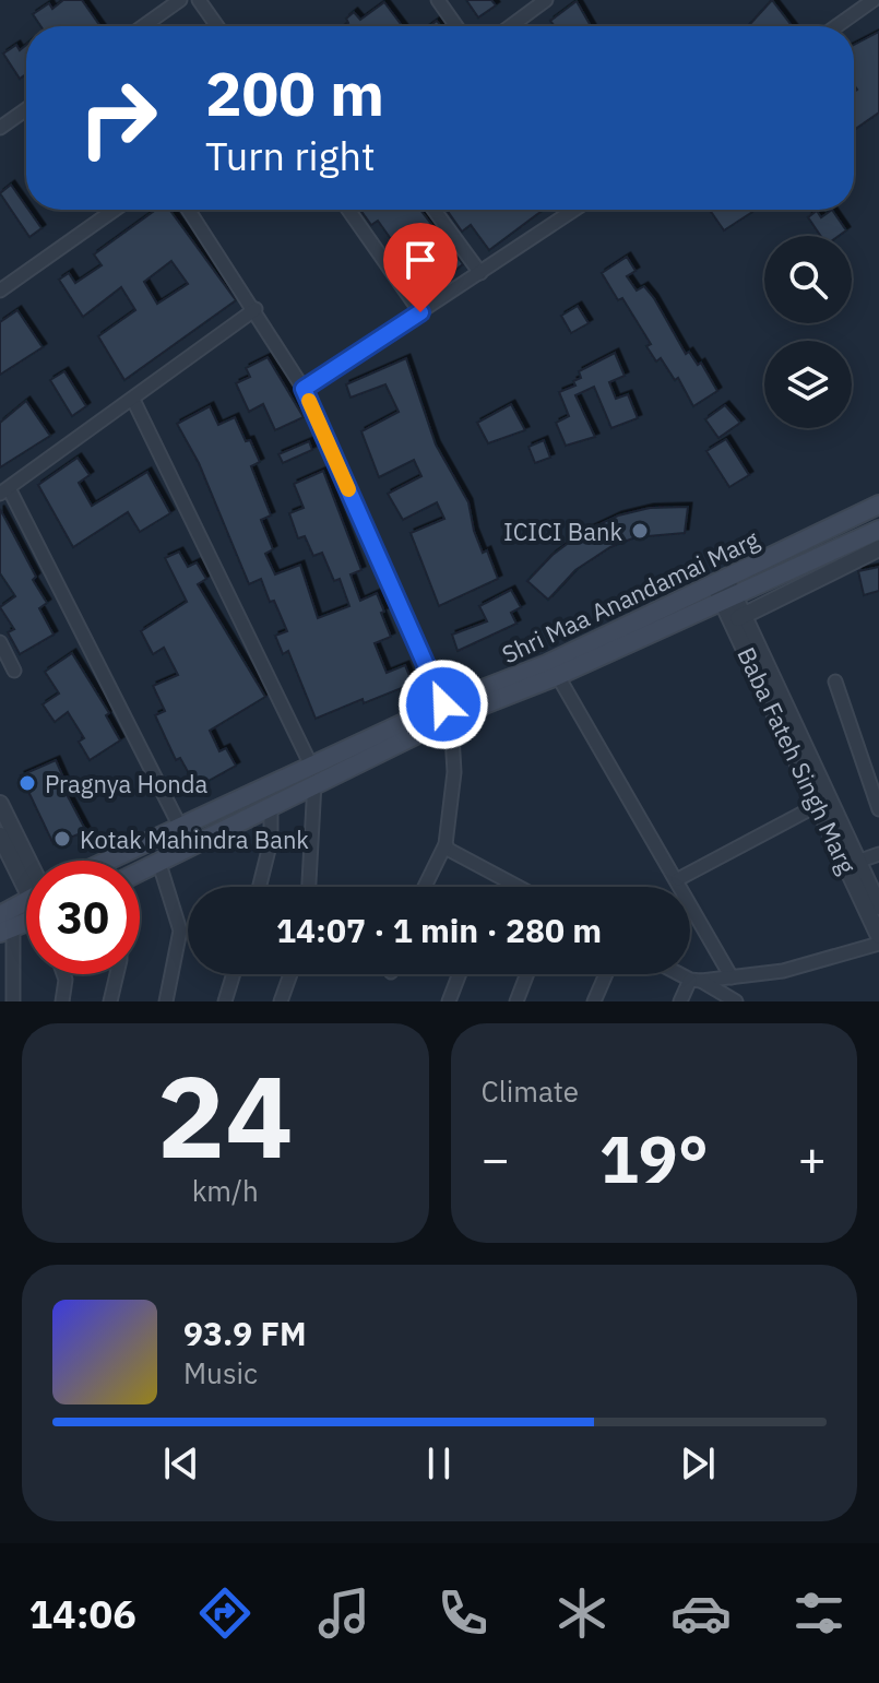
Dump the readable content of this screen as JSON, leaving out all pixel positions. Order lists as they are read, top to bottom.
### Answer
{
  "streets": {
    "main road": ["Shri Maa Anandamai Marg"],
    "street": ["Baba Fateh Singh Marg"]
  },
  "crossings": [
    ["Shri Maa Anandamai Marg", "Baba Fateh Singh Marg"]
  ],
  "places": ["ICICI Bank", "Pragnya Honda", "Kotak Mahindra Bank"],
  "page": {
    "turn": ["200 m", "Turn right"],
    "limit": "30",
    "trip": "14:07 · 1 min · 280 m",
    "tile": [
      ["24", "km/h"],
      "Climate"
    ],
    "heat": ["−", "19°", "+"],
    "song": ["93.9 FM", "Music"],
    "tabs": "14:06"
  }
}
